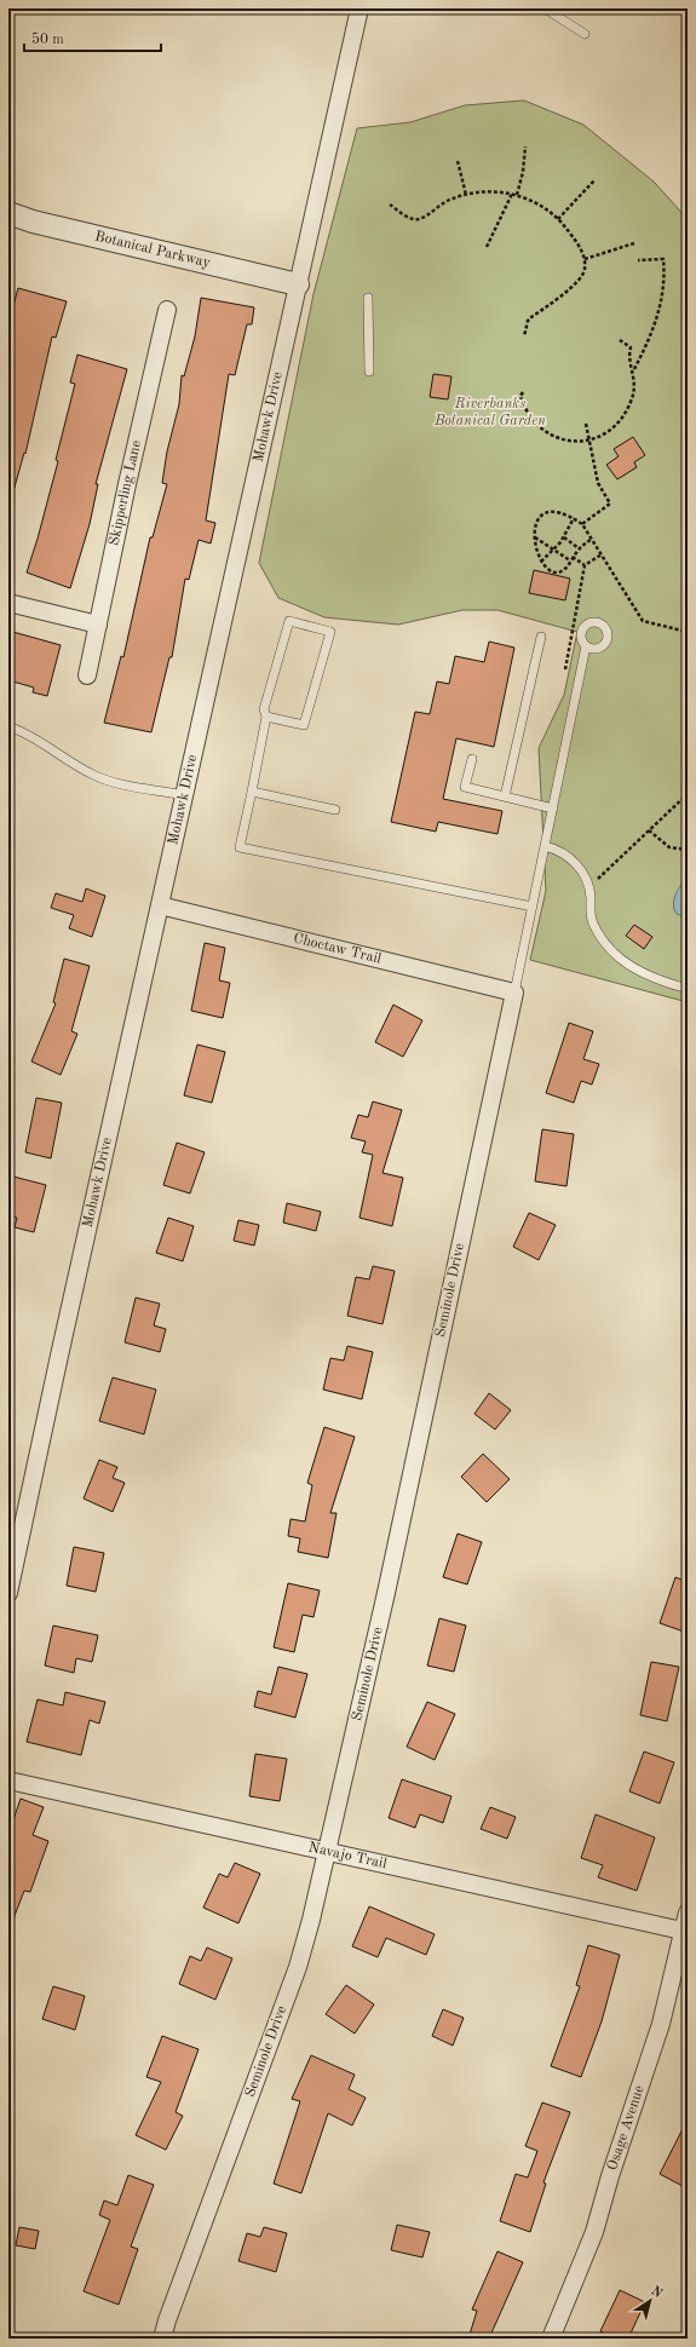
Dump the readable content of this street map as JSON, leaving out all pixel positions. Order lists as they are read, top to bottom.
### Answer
{
  "streets": {
    "street": [
      "Botanical Parkway",
      "Mohawk Drive",
      "Skipperling Lane",
      "Choctaw Trail",
      "Seminole Drive",
      "Navajo Trail",
      "Osage Avenue"
    ]
  },
  "crossings": [
    ["Botanical Parkway", "Mohawk Drive"],
    ["Mohawk Drive", "Choctaw Trail"],
    ["Choctaw Trail", "Seminole Drive"],
    ["Seminole Drive", "Navajo Trail"],
    ["Navajo Trail", "Osage Avenue"]
  ],
  "parks": ["Riverbanks Botanical Garden"],
  "scale_bar": "50 m",
  "north": "top right"
}
